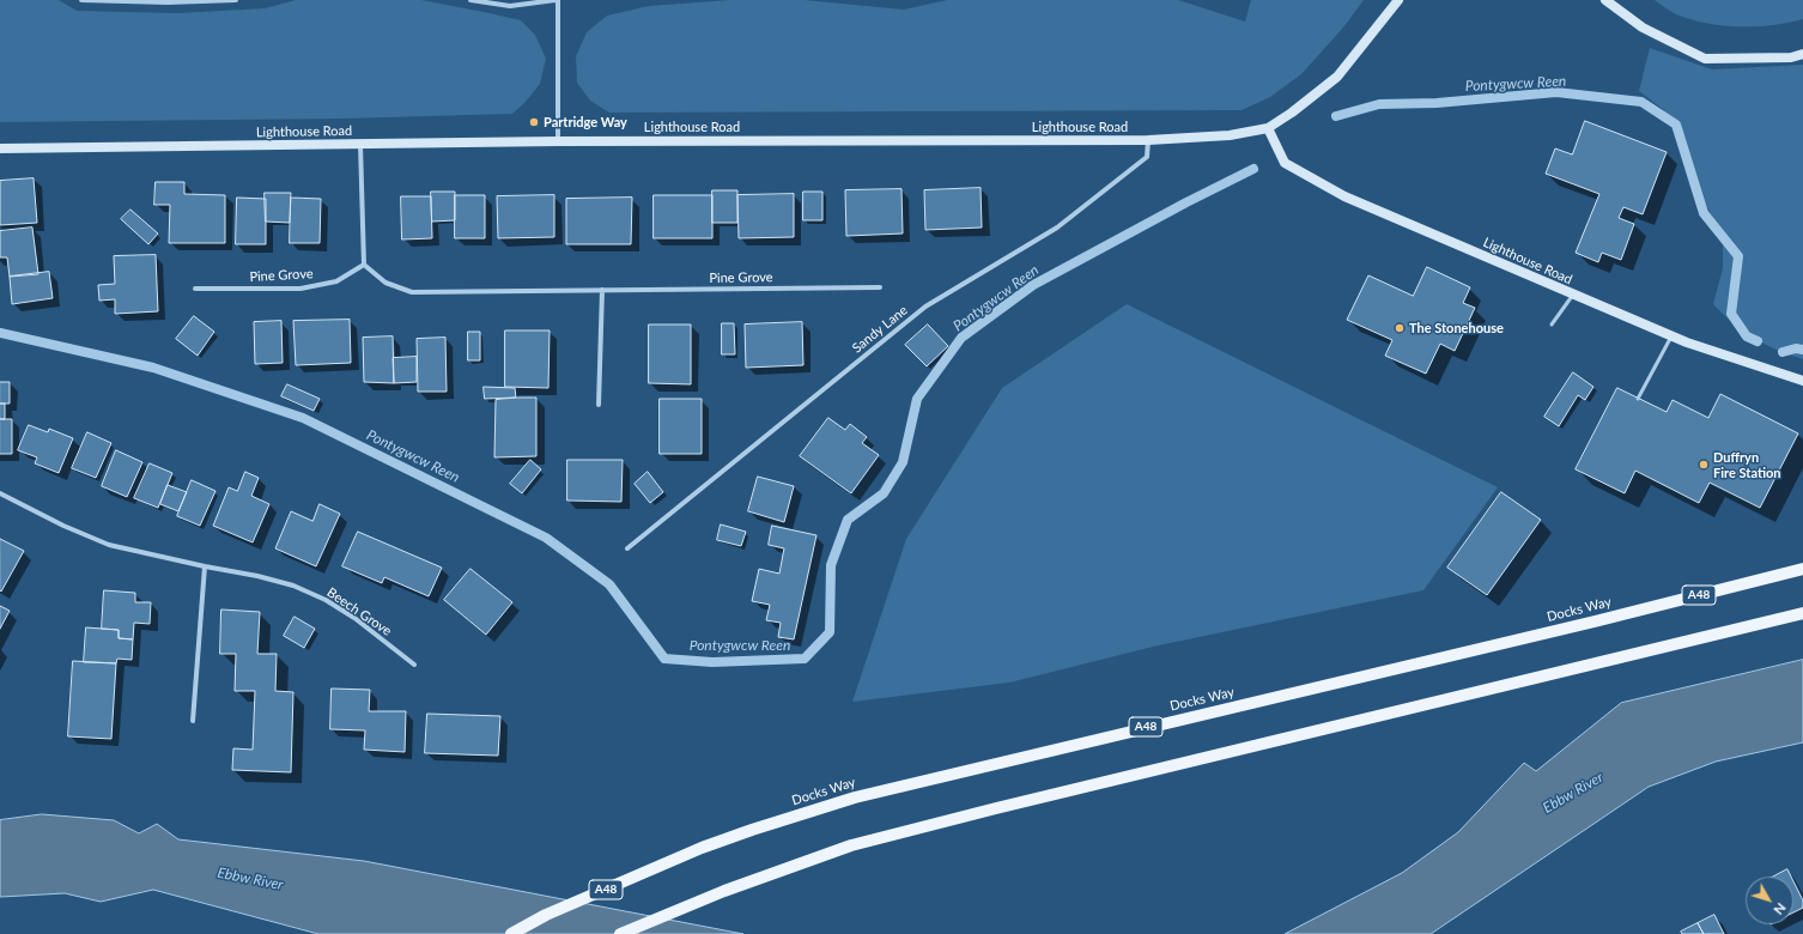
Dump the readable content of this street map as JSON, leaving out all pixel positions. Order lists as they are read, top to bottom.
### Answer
{
  "streets": {
    "main road": ["Lighthouse Road", "A48", "Docks Way"],
    "street": ["Pine Grove", "Sandy Lane", "Beech Grove"]
  },
  "crossings": [
    ["Lighthouse Road", "Sandy Lane"]
  ],
  "water": ["Pontygwcw Reen", "Ebbw River"],
  "places": ["Partridge Way", "The Stonehouse", "Duffryn Fire Station"],
  "north": "bottom right"
}
